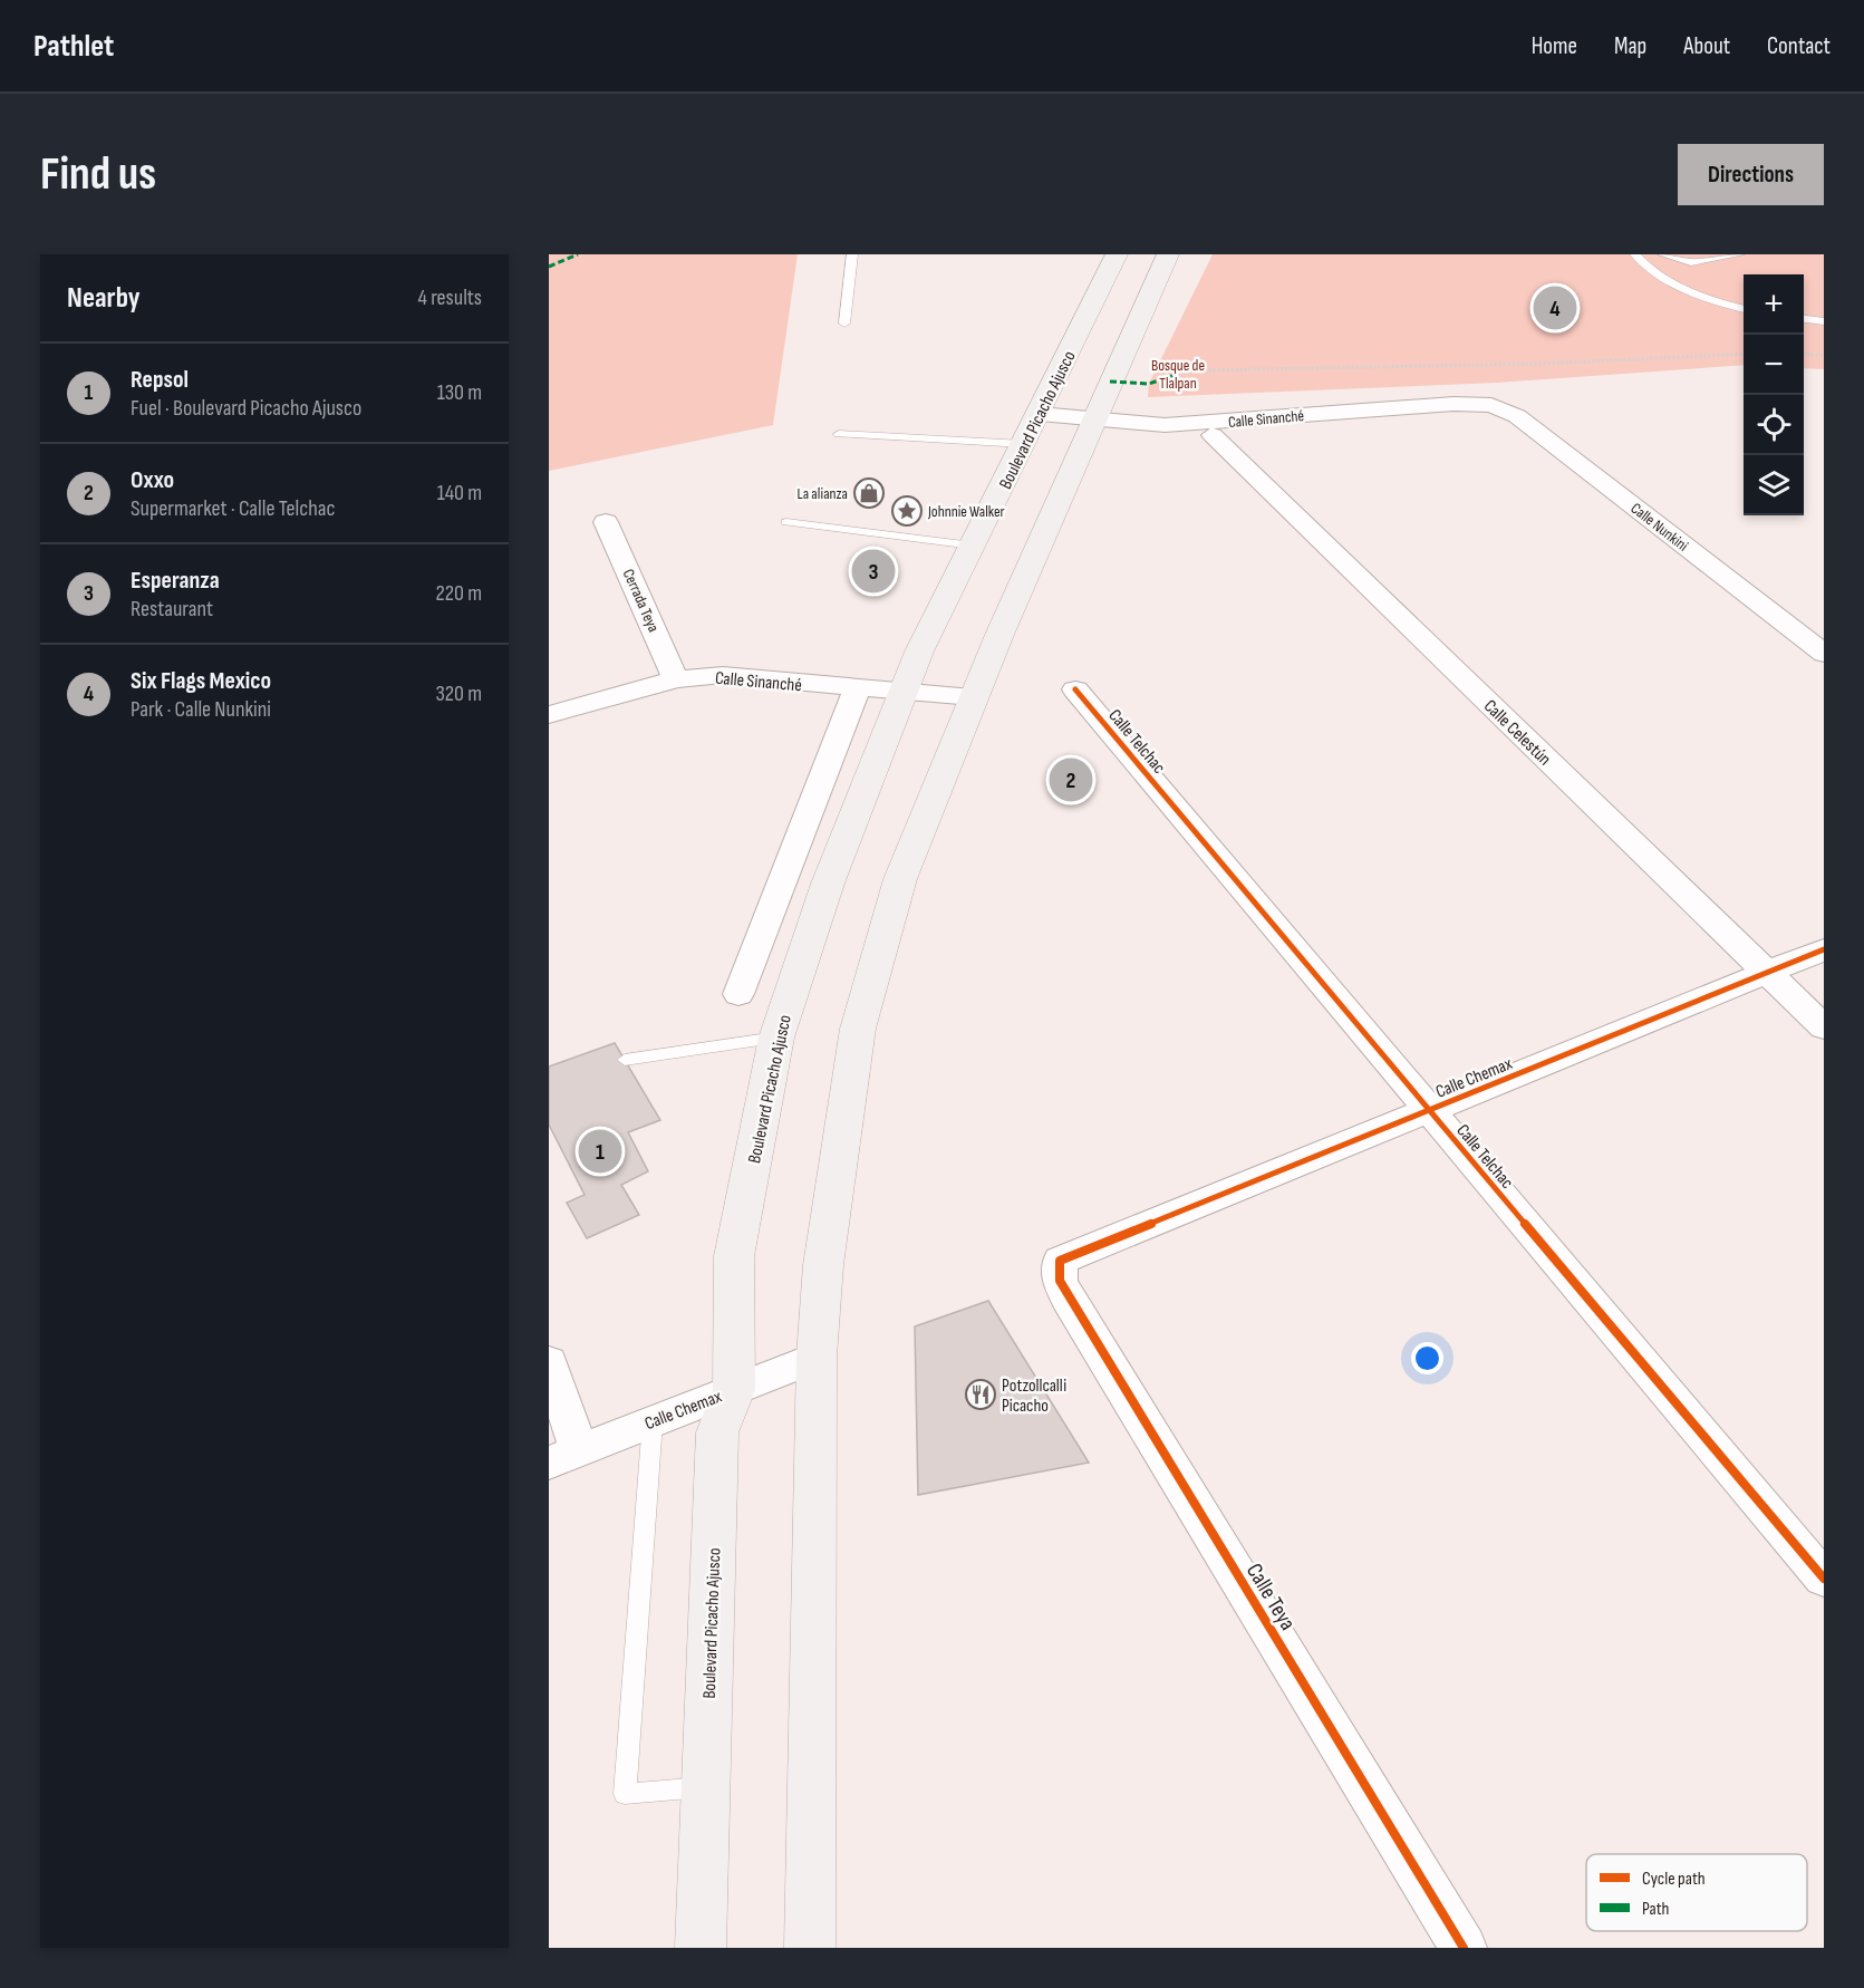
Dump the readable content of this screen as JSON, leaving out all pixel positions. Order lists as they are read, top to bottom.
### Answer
{
  "streets": {
    "main road": ["Boulevard Picacho Ajusco"],
    "street": [
      "Calle Sinanché",
      "Calle Nunkini",
      "Cerrada Teya",
      "Calle Celestún",
      "Calle Telchac",
      "Calle Chemax",
      "Calle Teya"
    ]
  },
  "crossings": [
    ["Calle Sinanché", "Boulevard Picacho Ajusco"],
    ["Calle Sinanché", "Calle Nunkini"],
    ["Calle Sinanché", "Cerrada Teya"],
    ["Boulevard Picacho Ajusco", "Calle Chemax"],
    ["Calle Celestún", "Calle Chemax"],
    ["Calle Telchac", "Calle Chemax"],
    ["Calle Chemax", "Calle Teya"]
  ],
  "parks": ["Bosque de Tlalpan"],
  "places": {
    "shop": ["La alianza"],
    "place": ["Johnnie Walker"],
    "restaurant": ["Potzollcalli Picacho"]
  },
  "legend": ["Cycle path", "Path"],
  "page": {
    "header": "Pathlet",
    "nav": [
      "Home",
      "Map",
      "About",
      "Contact"
    ],
    "buttons": "Directions",
    "title": "Find us",
    "heading": ["Nearby", "4 results"],
    "map_buttons": ["+", "−"],
    "pins": [
      "4",
      "3",
      "2",
      "1"
    ],
    "list": [
      {
        "mark": "1",
        "name": "Repsol",
        "note": "Fuel · Boulevard Picacho Ajusco",
        "value": "130 m"
      },
      {
        "mark": "2",
        "name": "Oxxo",
        "note": "Supermarket · Calle Telchac",
        "value": "140 m"
      },
      {
        "mark": "3",
        "name": "Esperanza",
        "note": "Restaurant",
        "value": "220 m"
      },
      {
        "mark": "4",
        "name": "Six Flags Mexico",
        "note": "Park · Calle Nunkini",
        "value": "320 m"
      }
    ]
  }
}
